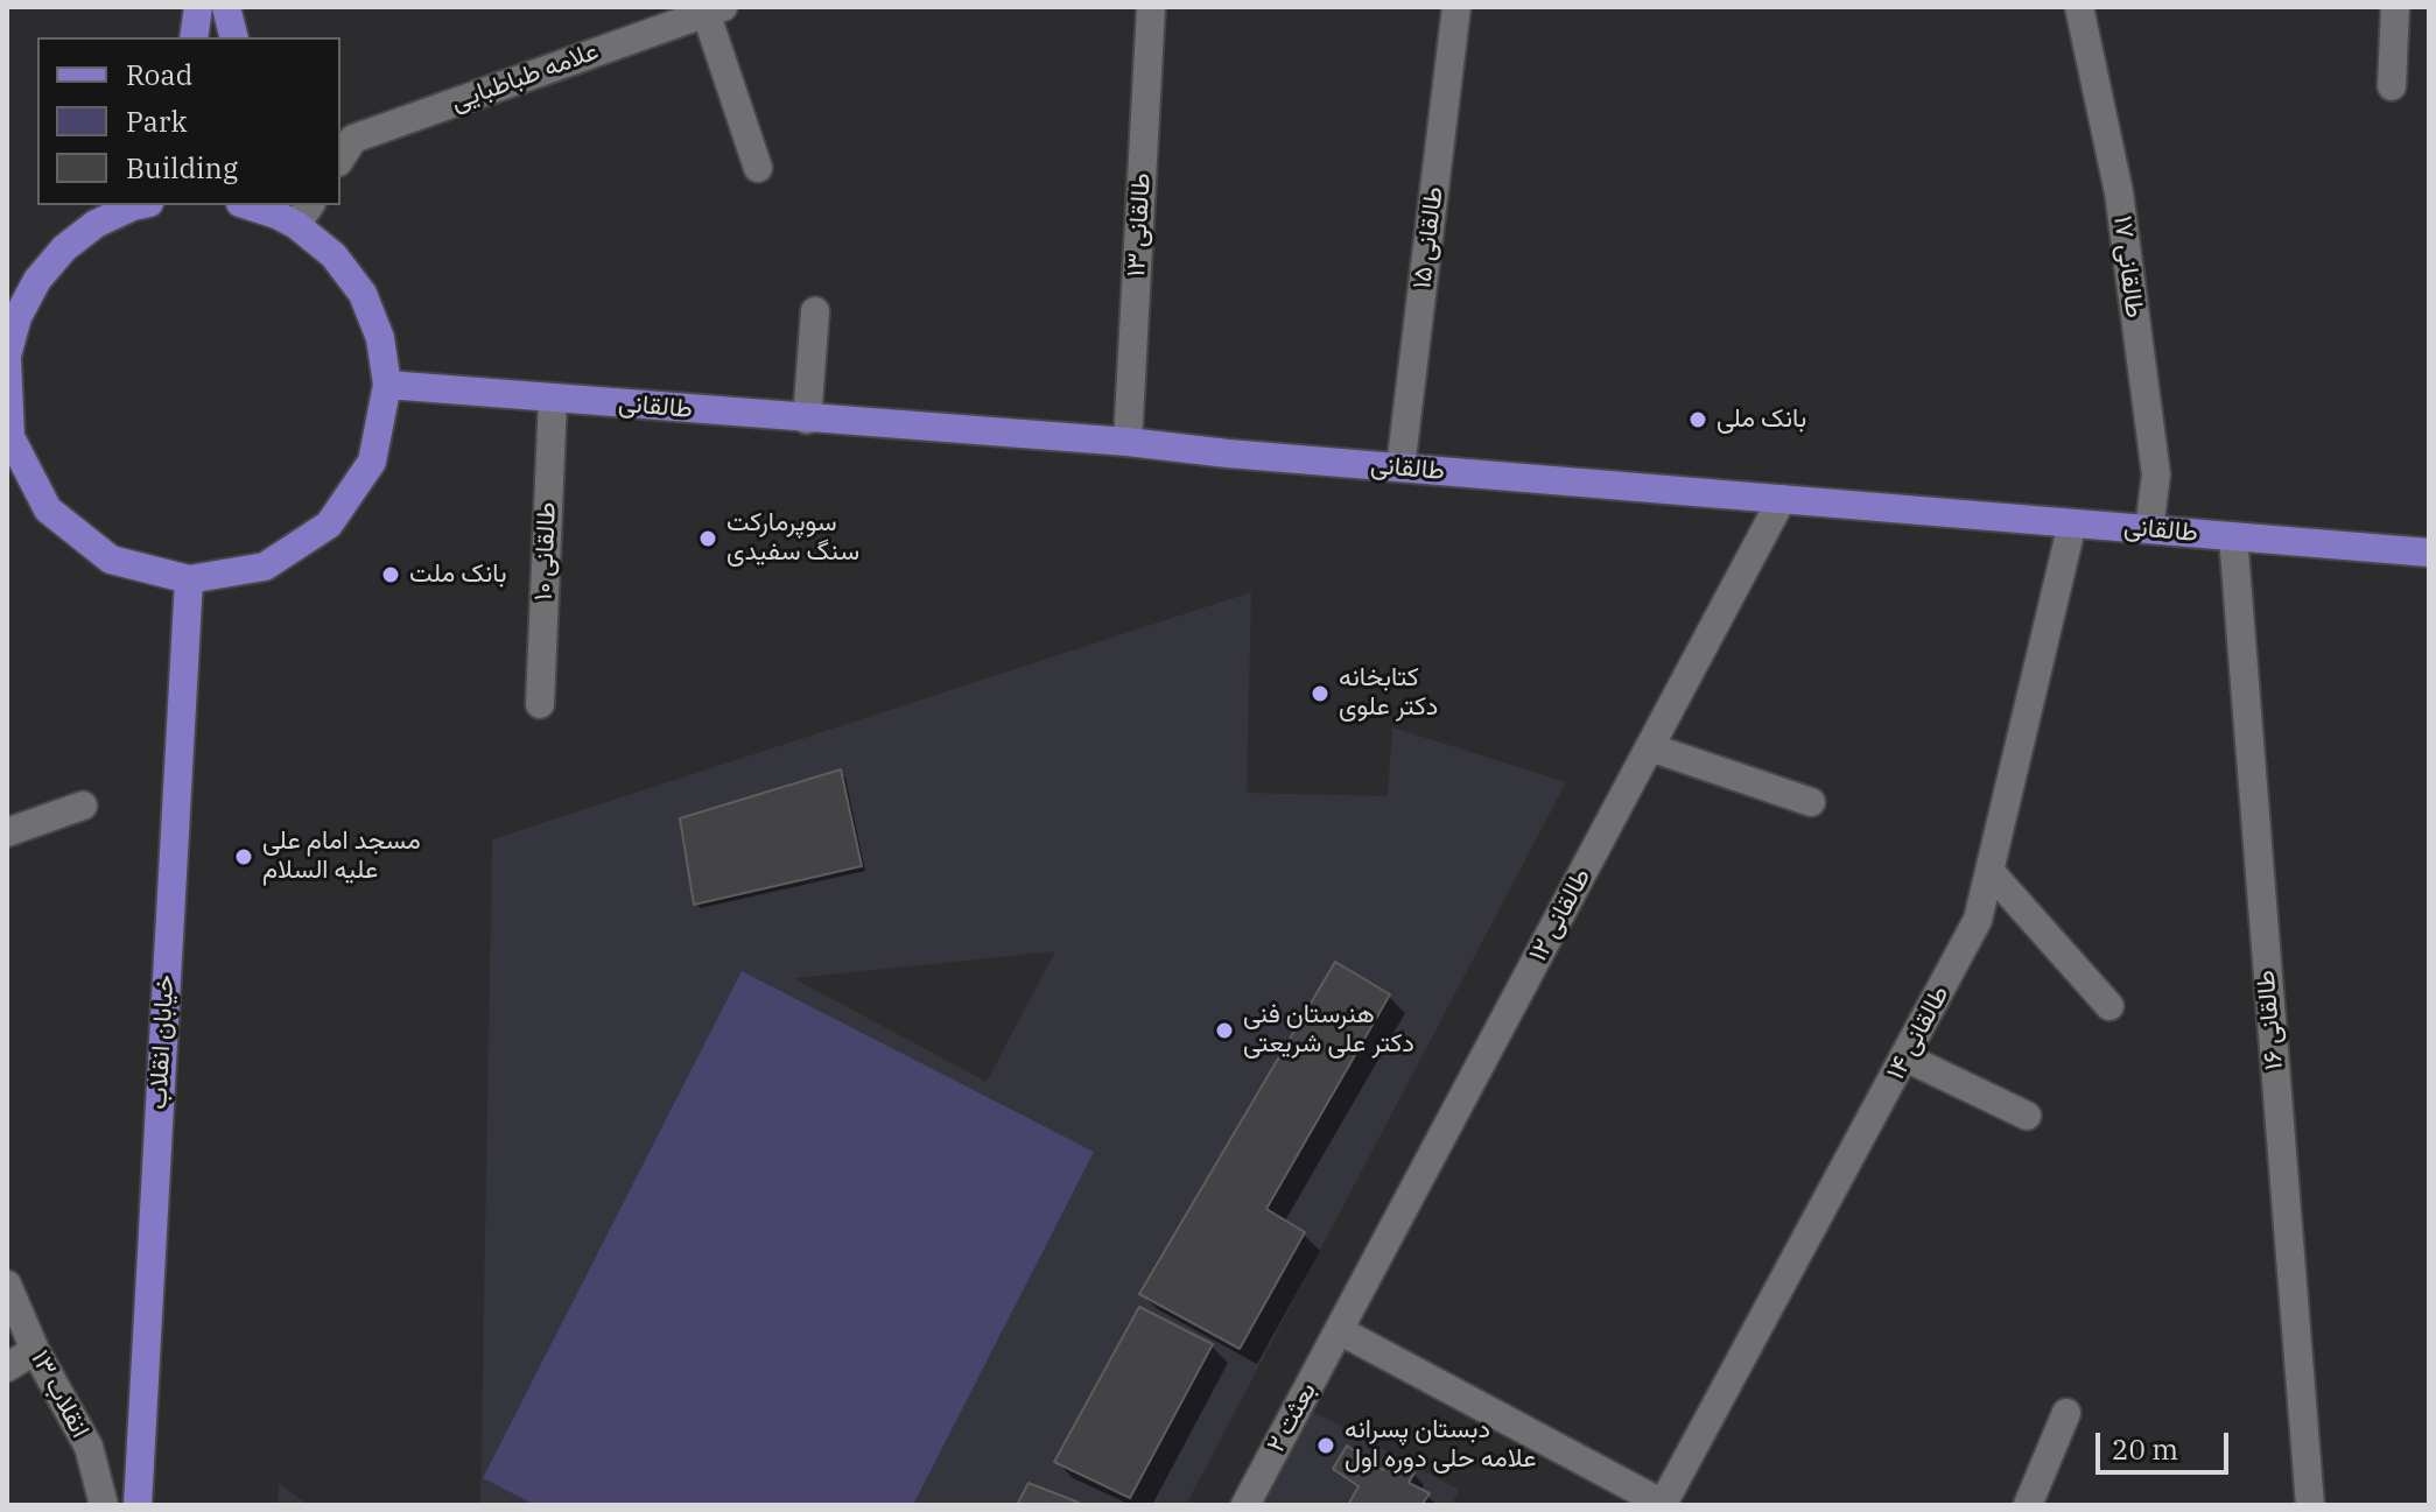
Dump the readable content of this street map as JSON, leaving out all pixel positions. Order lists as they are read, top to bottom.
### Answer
{
  "streets": {
    "main road": ["طالقانی", "خیابان انقلاب"],
    "street": [
      "علامه طباطبایی",
      "طالقانی ۱۳",
      "طالقانی ۱۵",
      "طالقانی ۱۷",
      "طالقانی ۱۰",
      "طالقانی ۱۲",
      "طالقانی ۱۶",
      "طالقانی ۱۴",
      "انقلاب ۱۳",
      "بعثت ۲"
    ]
  },
  "crossings": [
    ["طالقانی ۱۳", "طالقانی"],
    ["طالقانی ۱۵", "طالقانی"],
    ["طالقانی ۱۷", "طالقانی"],
    ["طالقانی", "طالقانی ۱۰"],
    ["طالقانی", "طالقانی ۱۲"],
    ["طالقانی", "طالقانی ۱۶"],
    ["طالقانی", "طالقانی ۱۴"],
    ["طالقانی ۱۲", "بعثت ۲"]
  ],
  "places": [
    "بانک ملی",
    "سوپرمارکت سنگ سفیدی",
    "بانک ملت",
    "کتابخانه دکتر علوی",
    "مسجد امام علی علیه السلام",
    "هنرستان فنی دکتر علی شریعتی",
    "دبستان پسرانه علامه حلی دوره اول"
  ],
  "legend": ["Road", "Park", "Building"],
  "scale_bar": "20 m"
}
